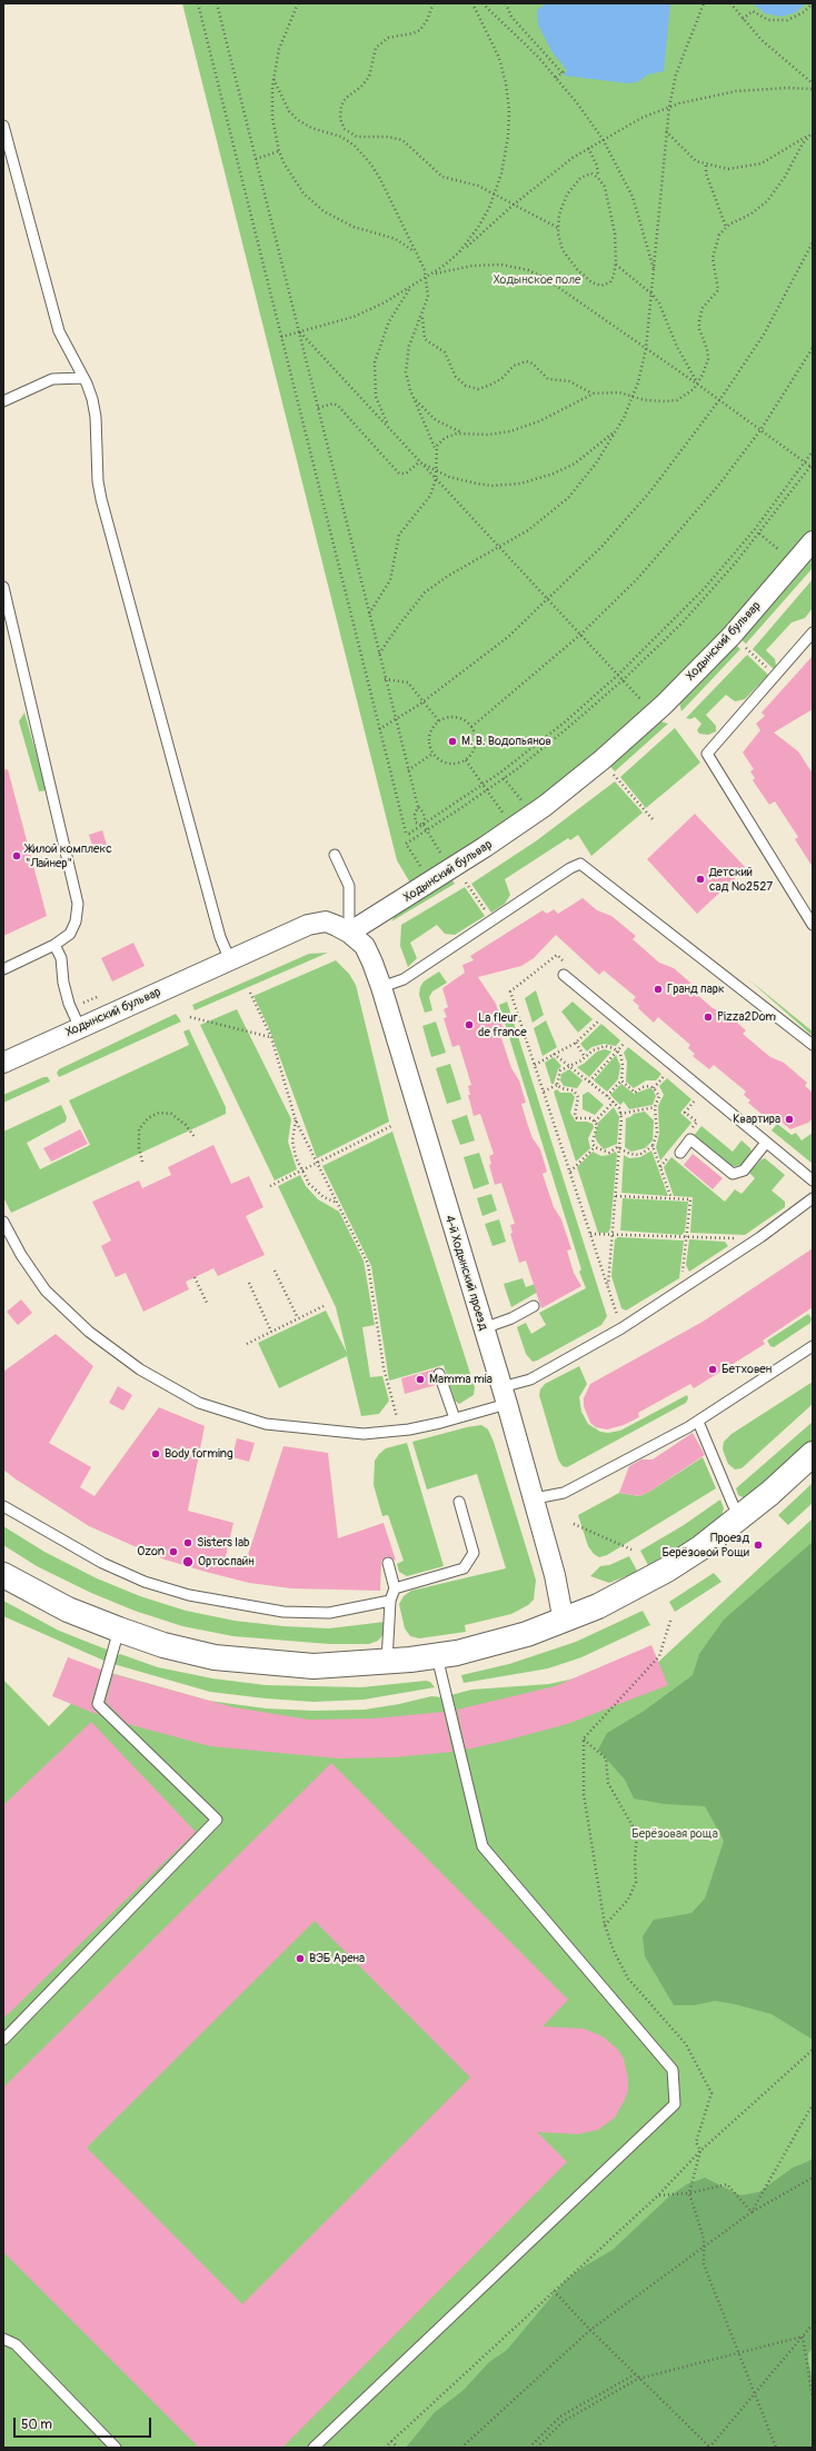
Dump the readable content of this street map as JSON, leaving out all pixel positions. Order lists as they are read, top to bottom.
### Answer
{
  "streets": {
    "street": ["Ходынский бульвар", "4-й Ходынский проезд"]
  },
  "crossings": [
    ["Ходынский бульвар", "4-й Ходынский проезд"]
  ],
  "parks": ["Ходынское поле", "Берёзовая роща"],
  "places": [
    "М. В. Водопьянов",
    "Жилой комплекс \"Лайнер\"",
    "Детский сад №2527",
    "Гранд парк",
    "Pizza2Dom",
    "La fleur de france",
    "Квартира",
    "Бетховен",
    "Mamma mia",
    "Body forming",
    "Sisters lab",
    "Проезд Берёзовой Рощи",
    "Ozon",
    "Ортоспайн",
    "ВЭБ Арена"
  ],
  "scale_bar": "50 m"
}
